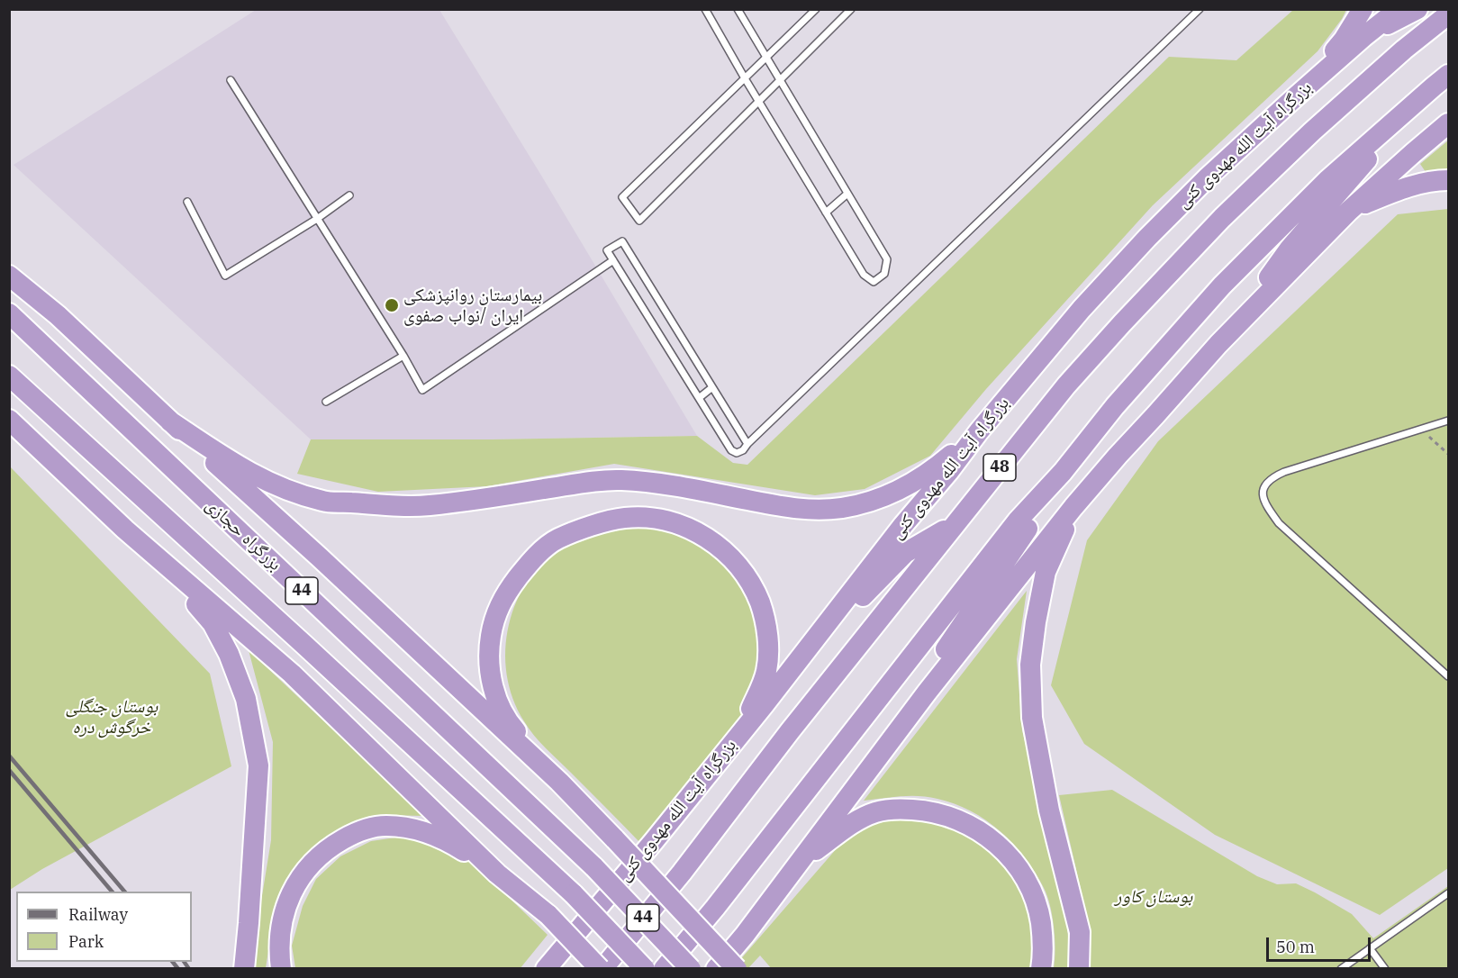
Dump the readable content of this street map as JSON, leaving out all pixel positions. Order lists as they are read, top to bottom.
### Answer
{
  "streets": {
    "highway": [
      "بزرگراه آیت الله مهدوی کنی",
      "48",
      "بزرگراه حجازی",
      "44"
    ]
  },
  "parks": ["بوستان جنگلی خرگوش دره", "بوستان کاور"],
  "places": ["بیمارستان روانپزشکی ایران /نواب صفوی"],
  "legend": ["Railway", "Park"],
  "scale_bar": "50 m"
}
